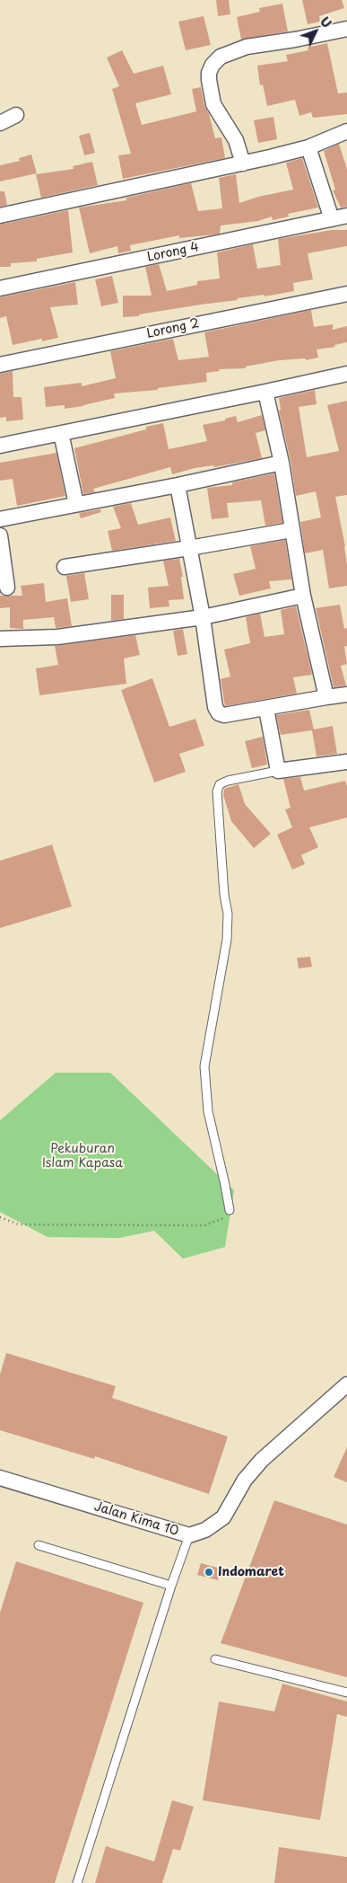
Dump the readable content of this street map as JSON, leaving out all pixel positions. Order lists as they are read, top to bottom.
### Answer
{
  "streets": {
    "street": ["Lorong 4", "Lorong 2", "Jalan Kima 10"]
  },
  "parks": ["Pekuburan Islam Kapasa"],
  "places": ["Indomaret"],
  "north": "top right"
}
